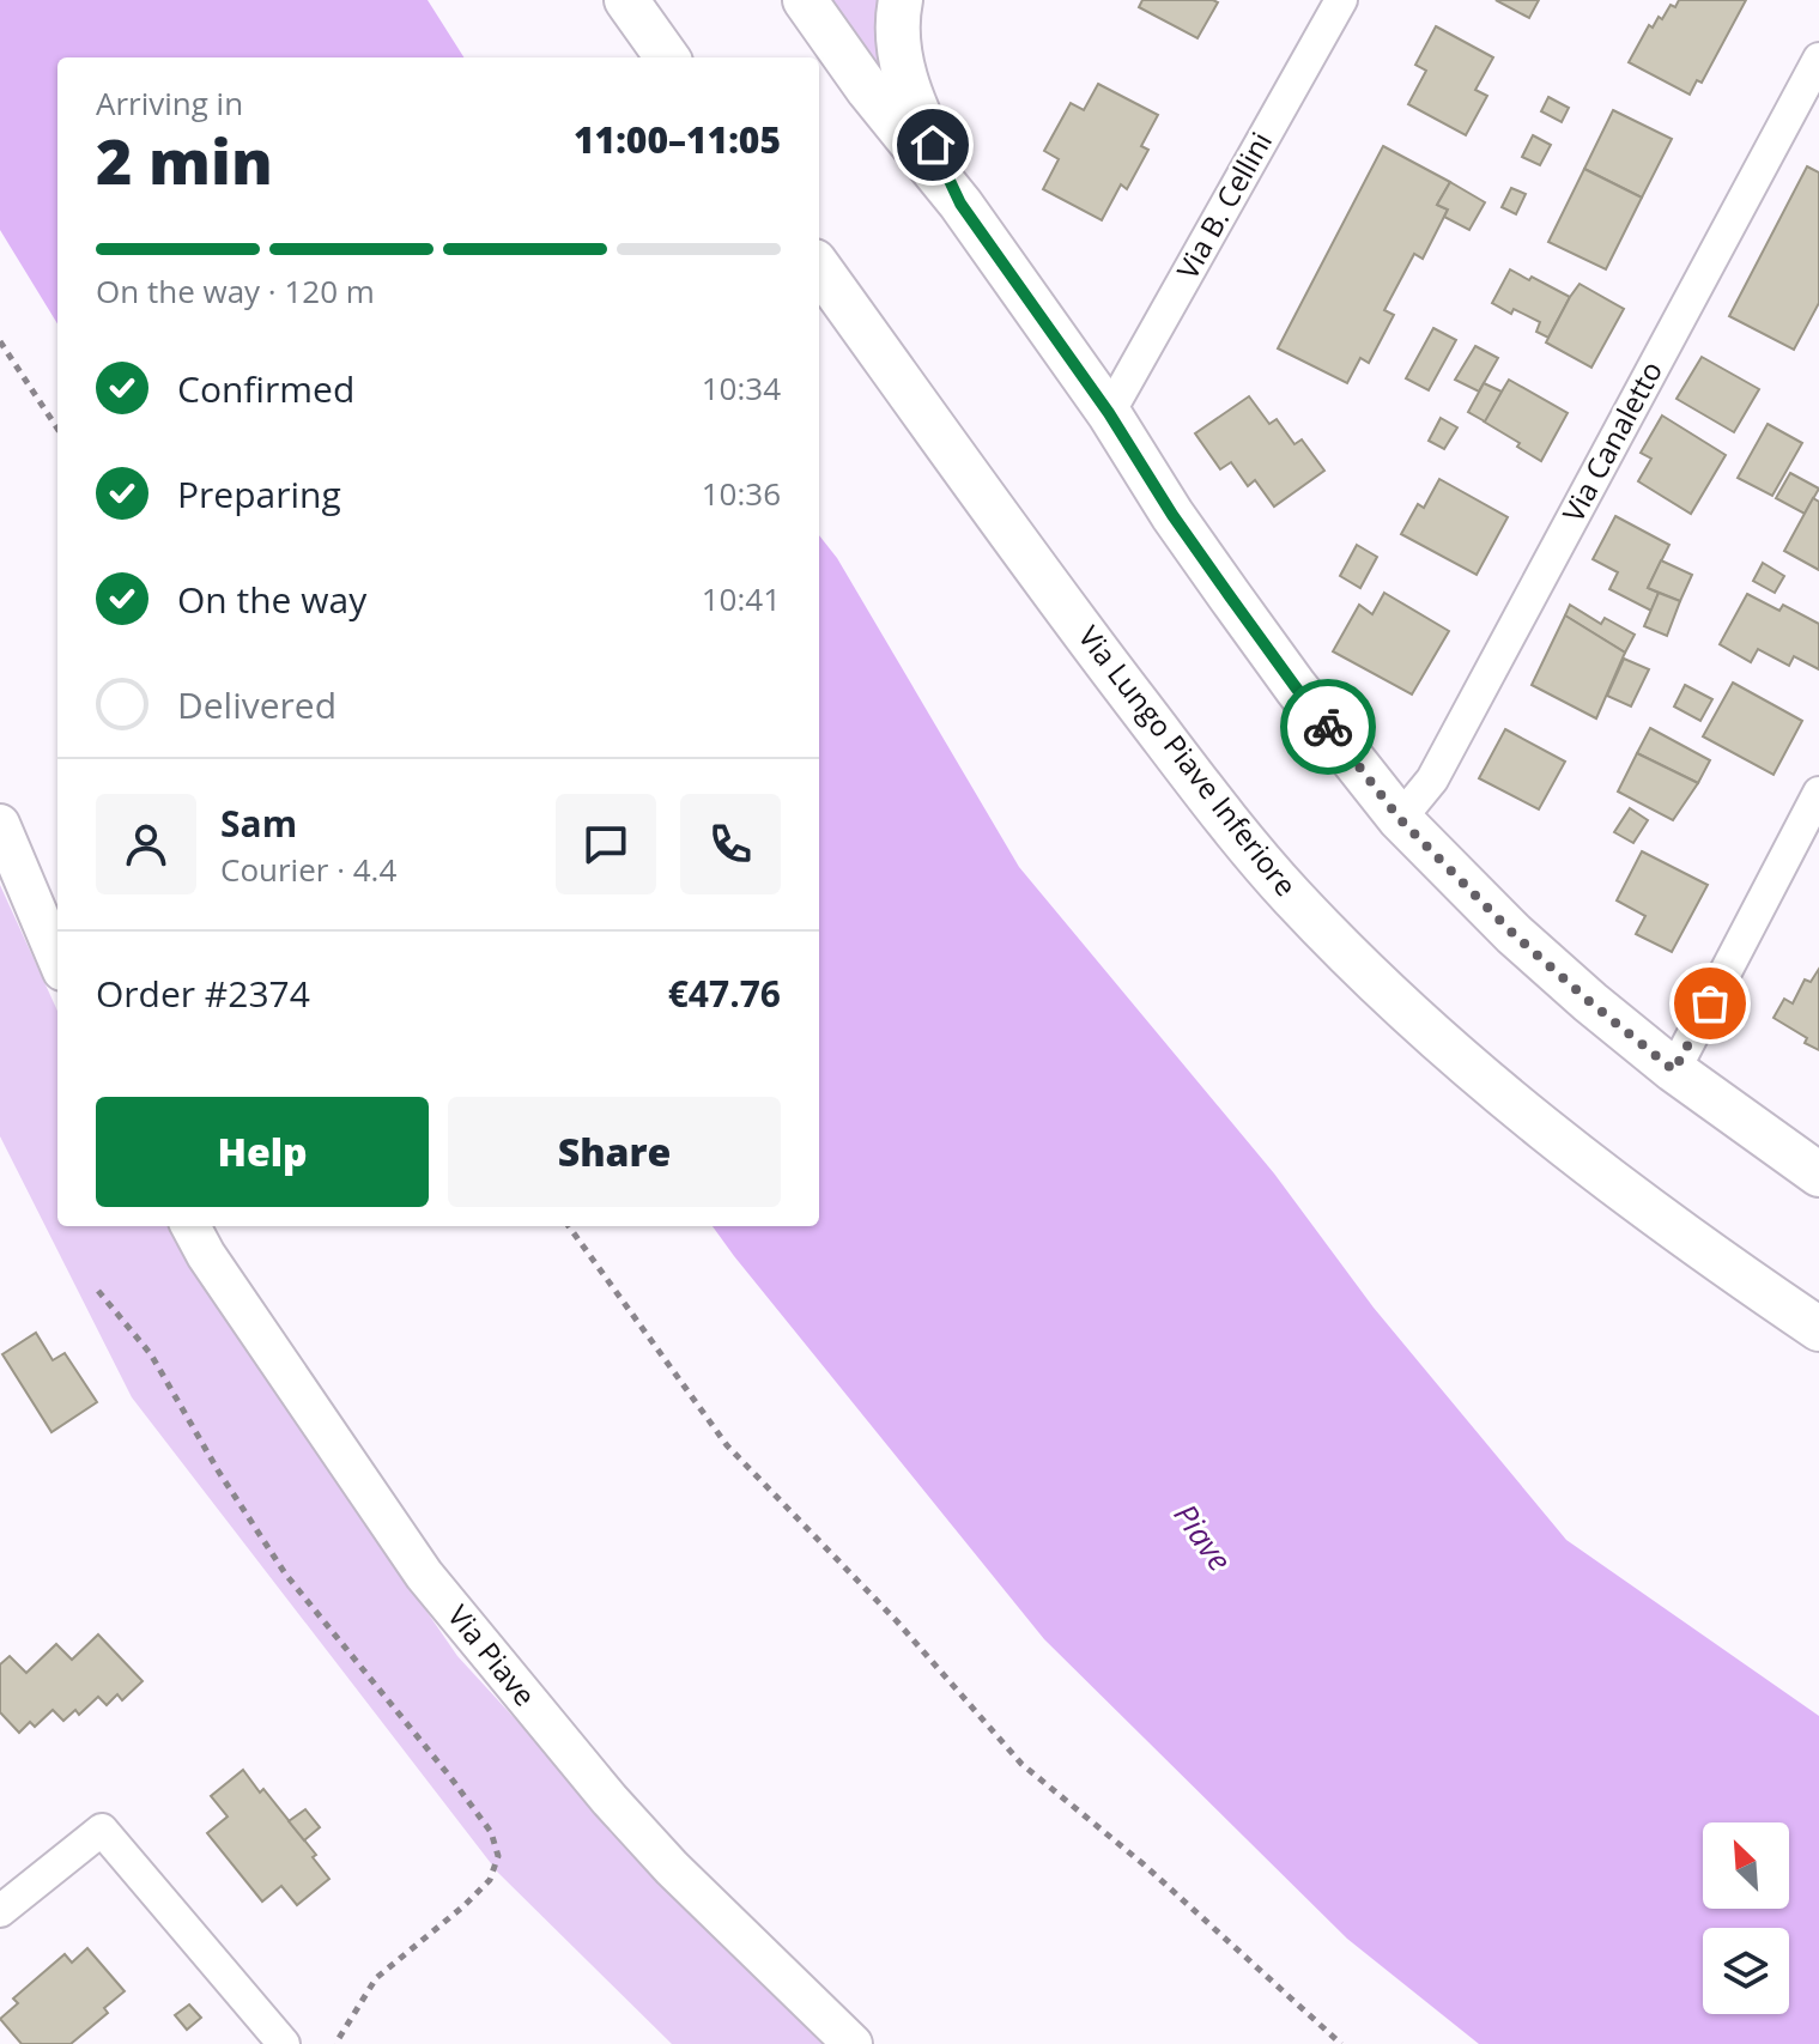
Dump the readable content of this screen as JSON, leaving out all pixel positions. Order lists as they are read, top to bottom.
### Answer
{
  "streets": {
    "main road": ["Via Lungo Piave Inferiore"],
    "street": ["Via B. Cellini", "Via Canaletto", "Via Piave"]
  },
  "water": ["Piave"],
  "north": "top left",
  "page": {
    "heading": ["2 min", "Arriving in", "11:00–11:05"],
    "panel": [
      "Sam",
      "Courier · 4.4",
      "Order #2374",
      "€47.76"
    ],
    "bar": "On the way · 120 m",
    "list": [
      ["Confirmed", "10:34"],
      ["Preparing", "10:36"],
      ["On the way", "10:41"],
      "Delivered"
    ],
    "buttons": ["Help", "Share"]
  }
}
